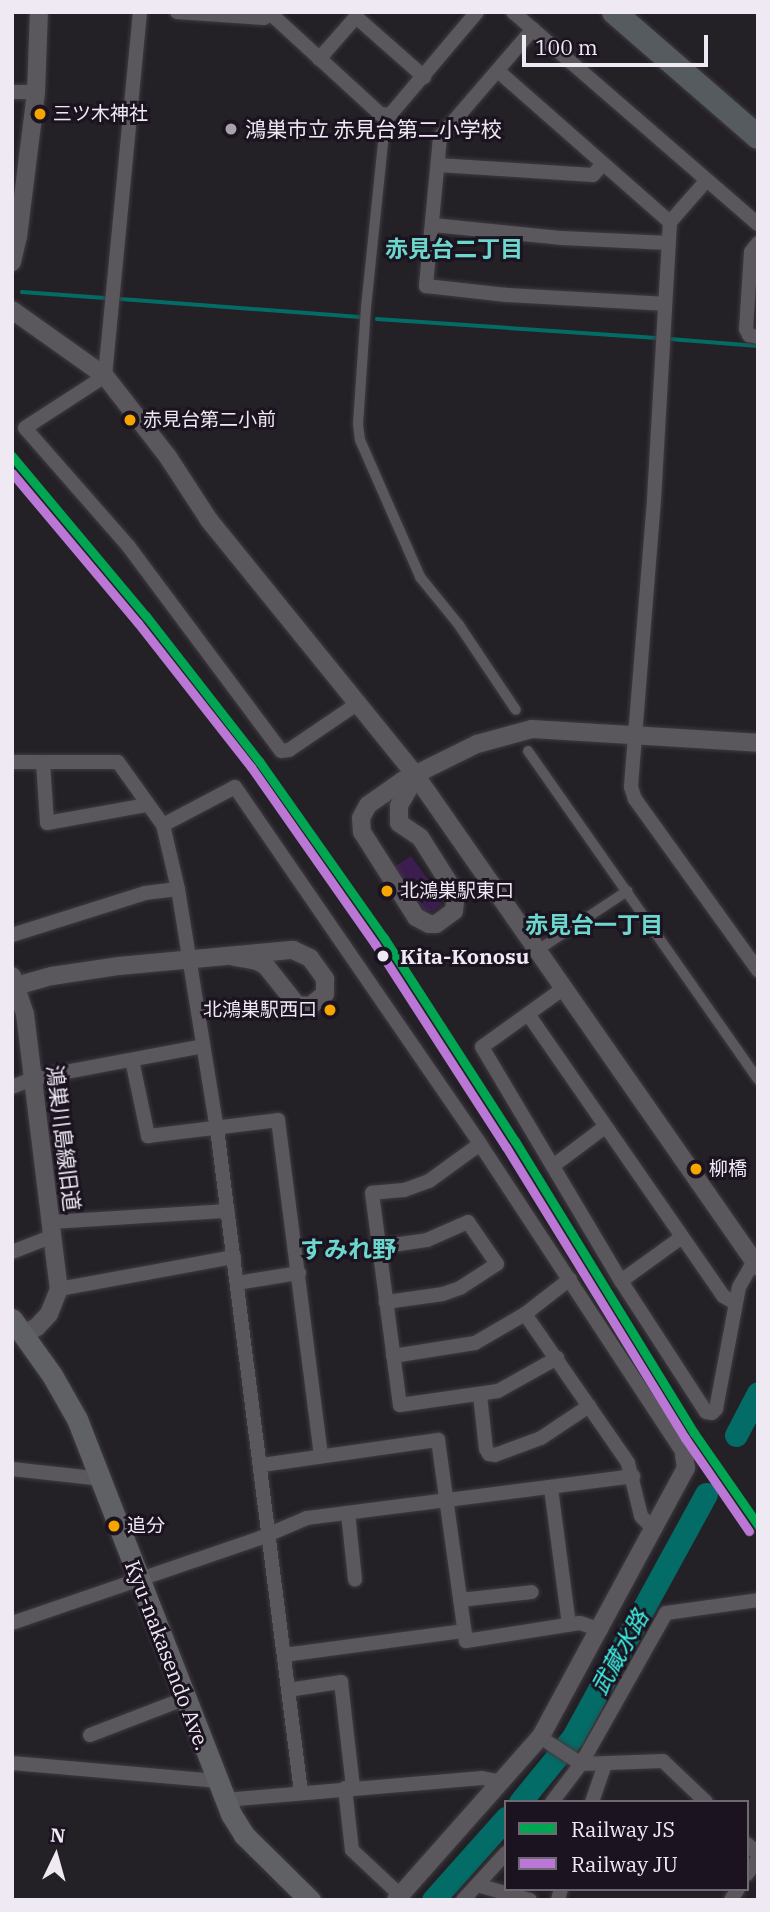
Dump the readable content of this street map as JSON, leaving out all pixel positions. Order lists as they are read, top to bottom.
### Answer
{
  "streets": {
    "main road": ["Kyu-nakasendo Ave."],
    "street": ["鴻巣川島線旧道"]
  },
  "districts": ["赤見台二丁目", "赤見台一丁目", "すみれ野"],
  "water": ["武蔵水路"],
  "places": [
    "三ツ木神社",
    "鴻巣市立 赤見台第二小学校",
    "赤見台第二小前",
    "北鴻巣駅東口",
    "Kita-Konosu",
    "北鴻巣駅西口",
    "柳橋",
    "追分"
  ],
  "lines": ["rail line JS", "rail line JU"],
  "legend": ["Railway JS", "Railway JU"],
  "scale_bar": "100 m",
  "north": "top"
}
